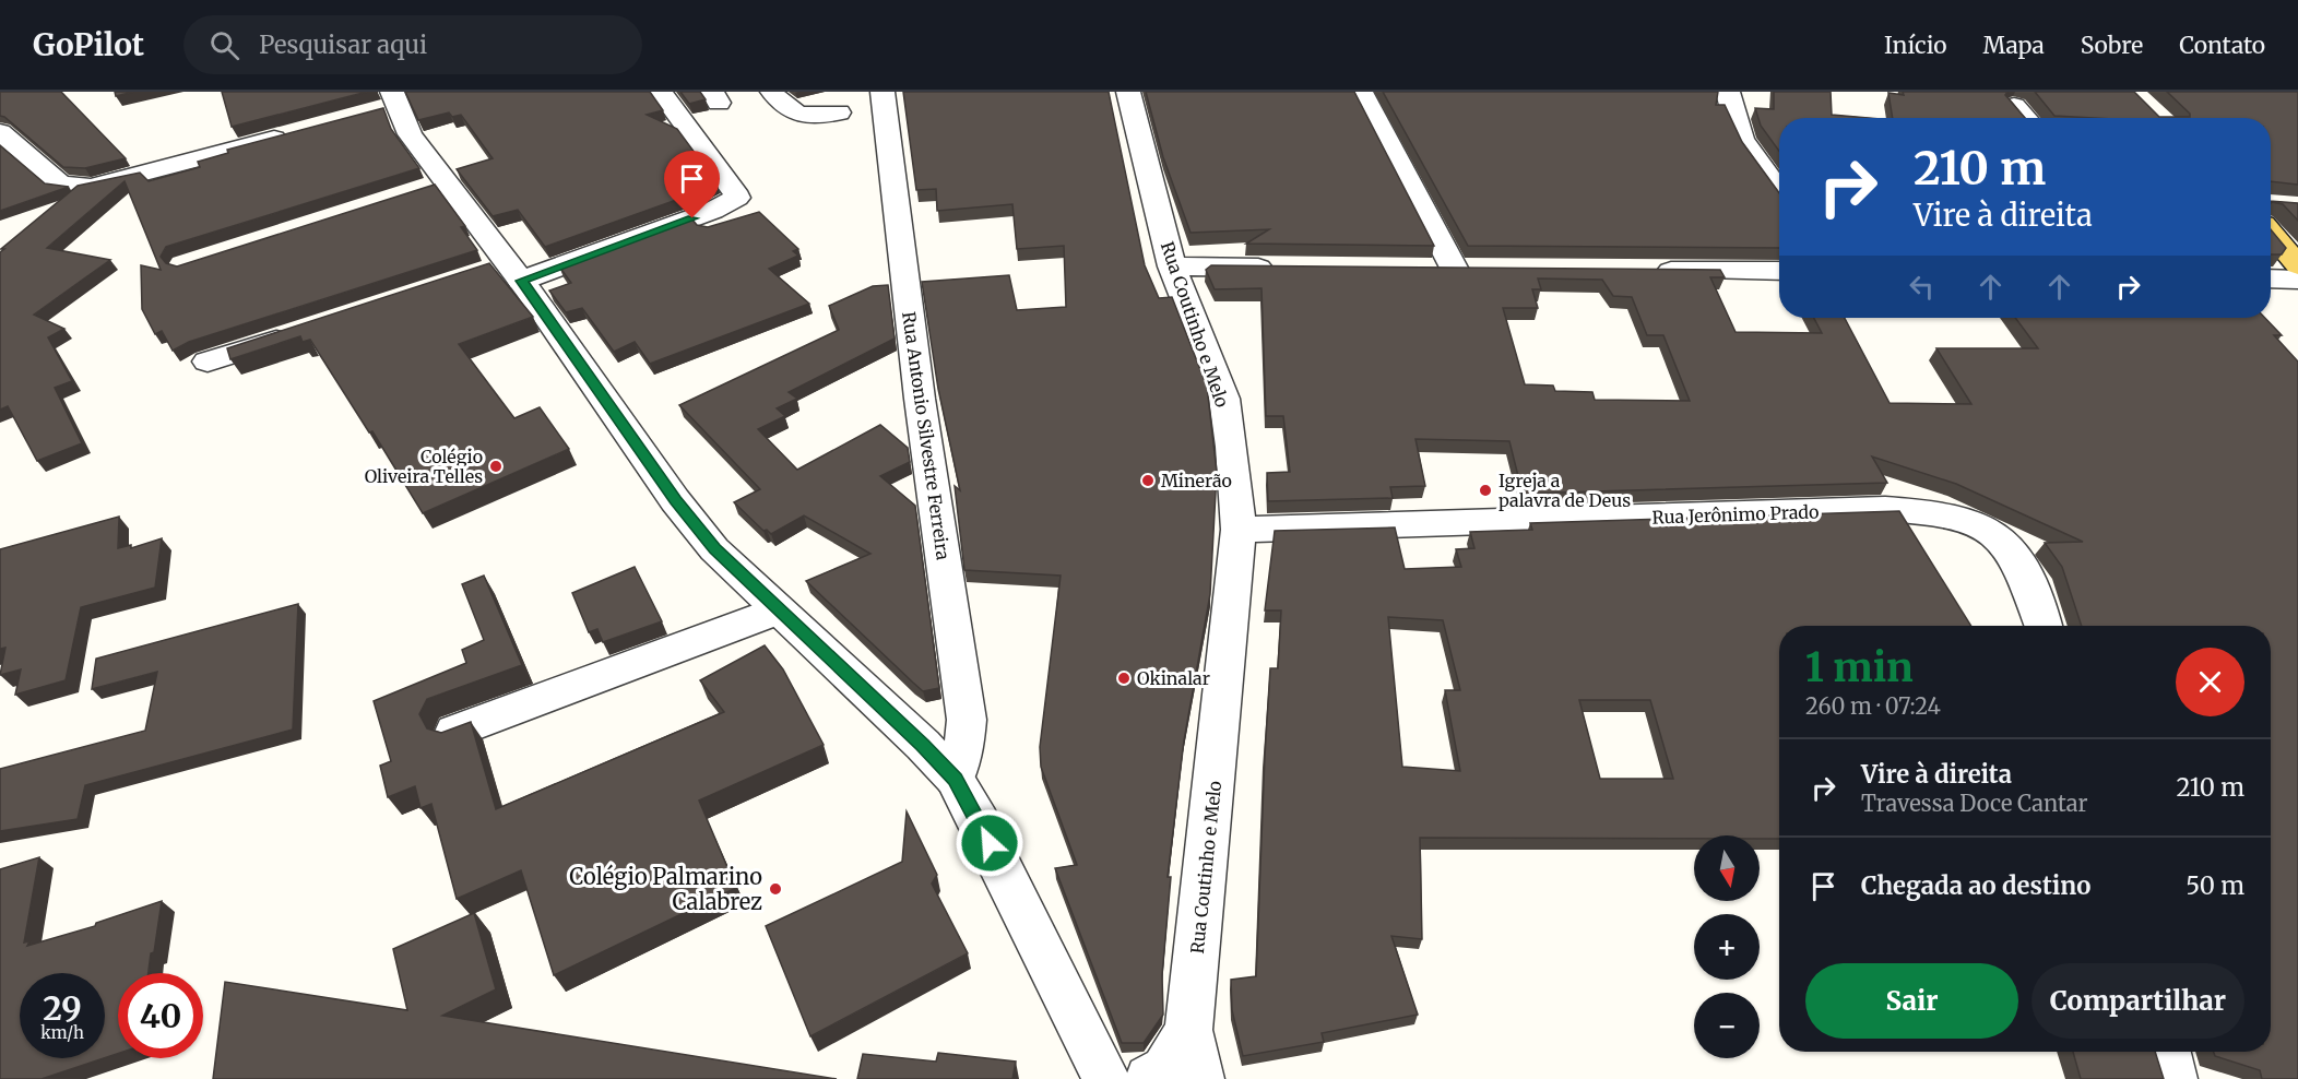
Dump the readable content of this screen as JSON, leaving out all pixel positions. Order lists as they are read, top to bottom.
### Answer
{
  "streets": {
    "street": ["Rua Coutinho e Melo", "Rua Antonio Silvestre Ferreira", "Rua Jerônimo Prado"]
  },
  "crossings": [
    ["Rua Coutinho e Melo", "Rua Jerônimo Prado"]
  ],
  "places": [
    "Colégio Oliveira Telles",
    "Minerão",
    "Igreja a palavra de Deus",
    "Okinalar",
    "Colégio Palmarino Calabrez"
  ],
  "north": "bottom",
  "page": {
    "header": "GoPilot",
    "search": "Pesquisar aqui",
    "nav": [
      "Início",
      "Mapa",
      "Sobre",
      "Contato"
    ],
    "turn": ["210 m", "Vire à direita"],
    "heading": ["1 min", "260 m · 07:24"],
    "list": [
      {
        "name": "Vire à direita",
        "note": "Travessa Doce Cantar",
        "value": "210 m"
      },
      {
        "name": "Chegada ao destino",
        "value": "50 m"
      }
    ],
    "map_buttons": ["+", "−"],
    "buttons": ["Sair", "Compartilhar"],
    "speed": "29 km/h",
    "limit": "40"
  }
}
